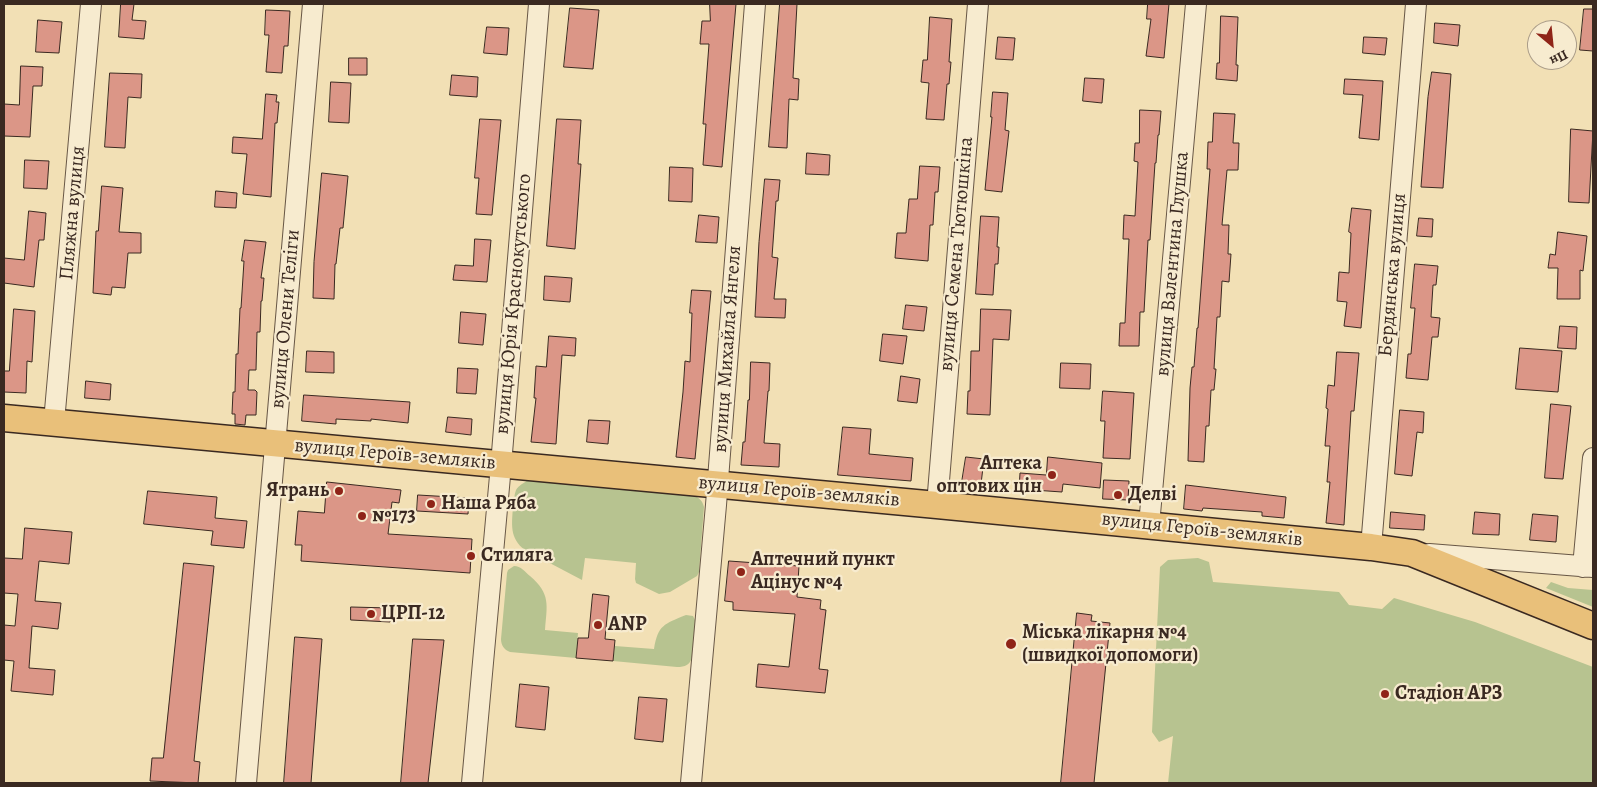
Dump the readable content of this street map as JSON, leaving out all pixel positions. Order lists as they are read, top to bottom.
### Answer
{
  "streets": {
    "main road": ["вулиця Героїв-земляків"],
    "street": [
      "Пляжна вулиця",
      "вулиця Семена Тютюшкіна",
      "вулиця Валентина Глушка",
      "Бердянська вулиця",
      "вулиця Юрія Краснокутського",
      "вулиця Олени Теліги",
      "вулиця Михайла Янгеля"
    ]
  },
  "crossings": [
    ["Пляжна вулиця", "вулиця Героїв-земляків"],
    ["вулиця Семена Тютюшкіна", "вулиця Героїв-земляків"],
    ["вулиця Валентина Глушка", "вулиця Героїв-земляків"],
    ["Бердянська вулиця", "вулиця Героїв-земляків"],
    ["вулиця Юрія Краснокутського", "вулиця Героїв-земляків"],
    ["вулиця Олени Теліги", "вулиця Героїв-земляків"],
    ["вулиця Михайла Янгеля", "вулиця Героїв-земляків"]
  ],
  "places": [
    "Аптека оптових цін",
    "Ятрань",
    "Делві",
    "Наша Ряба",
    "№173",
    "Стиляга",
    "Аптечний пункт Ацінус №4",
    "ЦРП-12",
    "ANP",
    "Міська лікарня №4 (швидкої допомоги)",
    "Стадіон АРЗ"
  ],
  "north": "bottom right"
}
